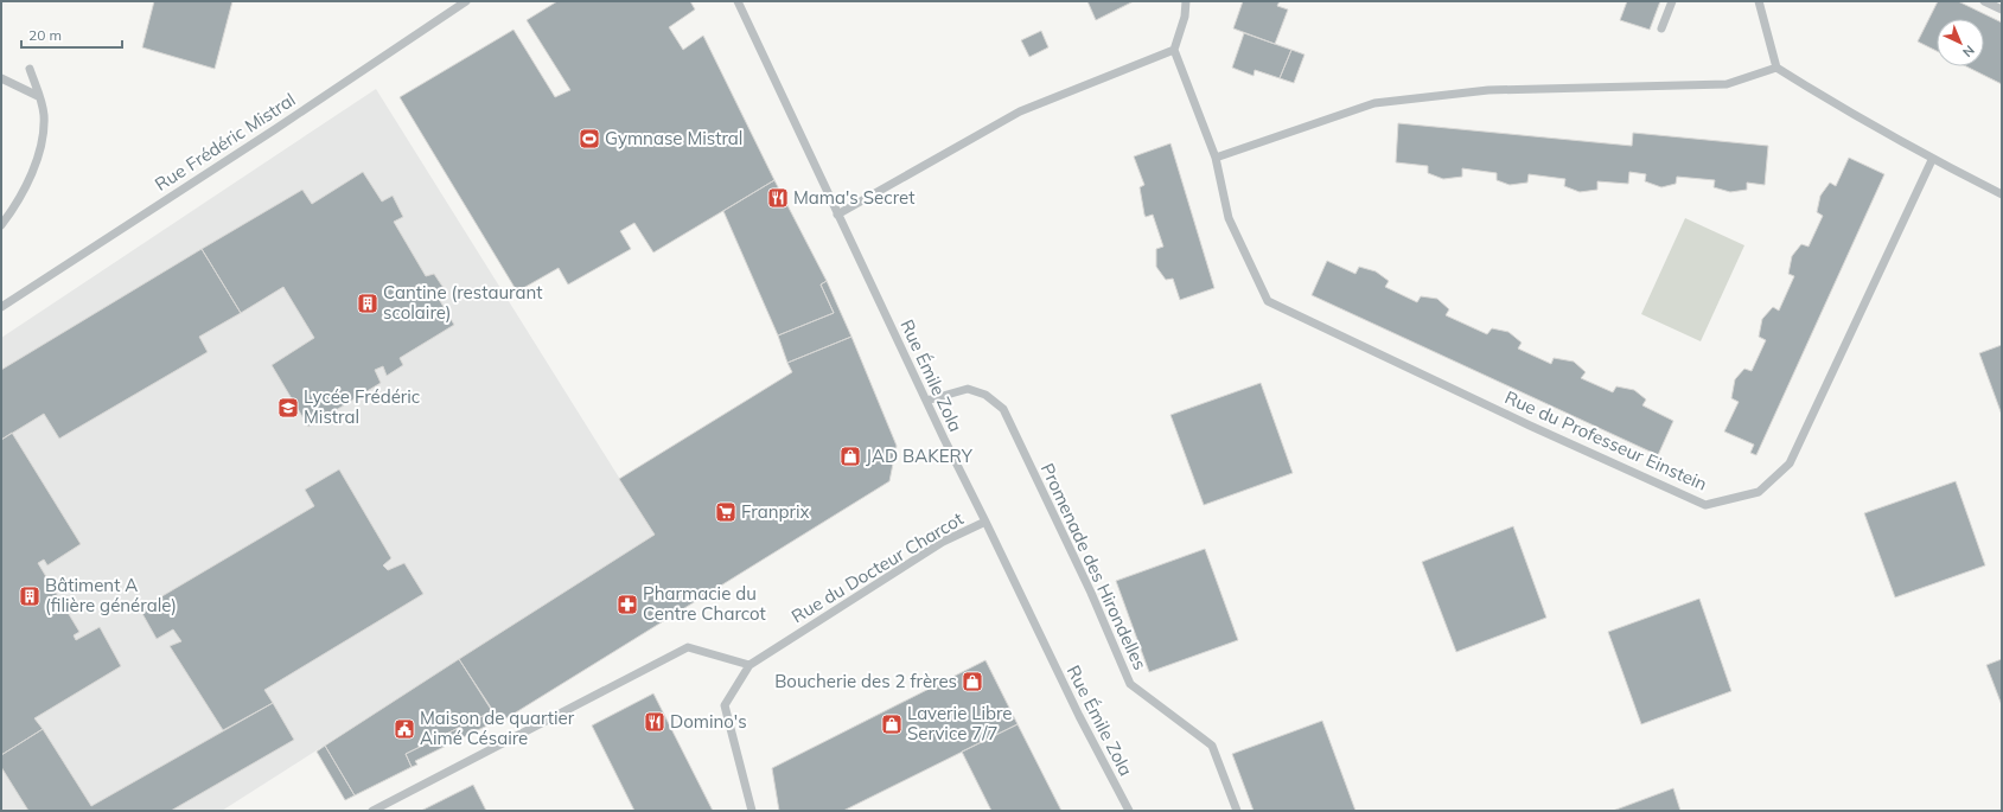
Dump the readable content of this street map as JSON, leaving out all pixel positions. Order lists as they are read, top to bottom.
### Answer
{
  "streets": {
    "street": [
      "Rue Frédéric Mistral",
      "Rue Émile Zola",
      "Rue du Professeur Einstein",
      "Promenade des Hirondelles",
      "Rue du Docteur Charcot"
    ]
  },
  "crossings": [
    ["Rue Émile Zola", "Promenade des Hirondelles"],
    ["Rue Émile Zola", "Rue du Docteur Charcot"]
  ],
  "places": {
    "sports": ["Gymnase Mistral"],
    "restaurant": ["Mama's Secret", "Domino's"],
    "building": ["Cantine (restaurant scolaire)", "Bâtiment A (filière générale)"],
    "school or university": ["Lycée Frédéric Mistral"],
    "shop": ["JAD BAKERY", "Boucherie des 2 frères", "Laverie Libre Service 7/7"],
    "supermarket": ["Franprix"],
    "pharmacy": ["Pharmacie du Centre Charcot"],
    "public building": ["Maison de quartier Aimé Césaire"]
  },
  "scale_bar": "20 m",
  "north": "bottom right"
}
